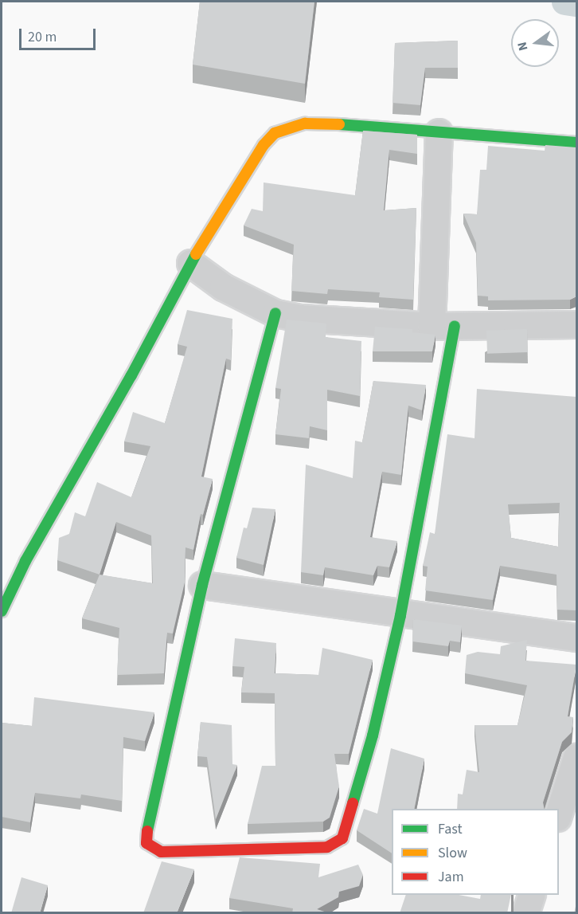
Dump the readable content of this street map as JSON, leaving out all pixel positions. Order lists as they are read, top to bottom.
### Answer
{
  "legend": ["Fast", "Slow", "Jam"],
  "scale_bar": "20 m",
  "north": "left"
}
